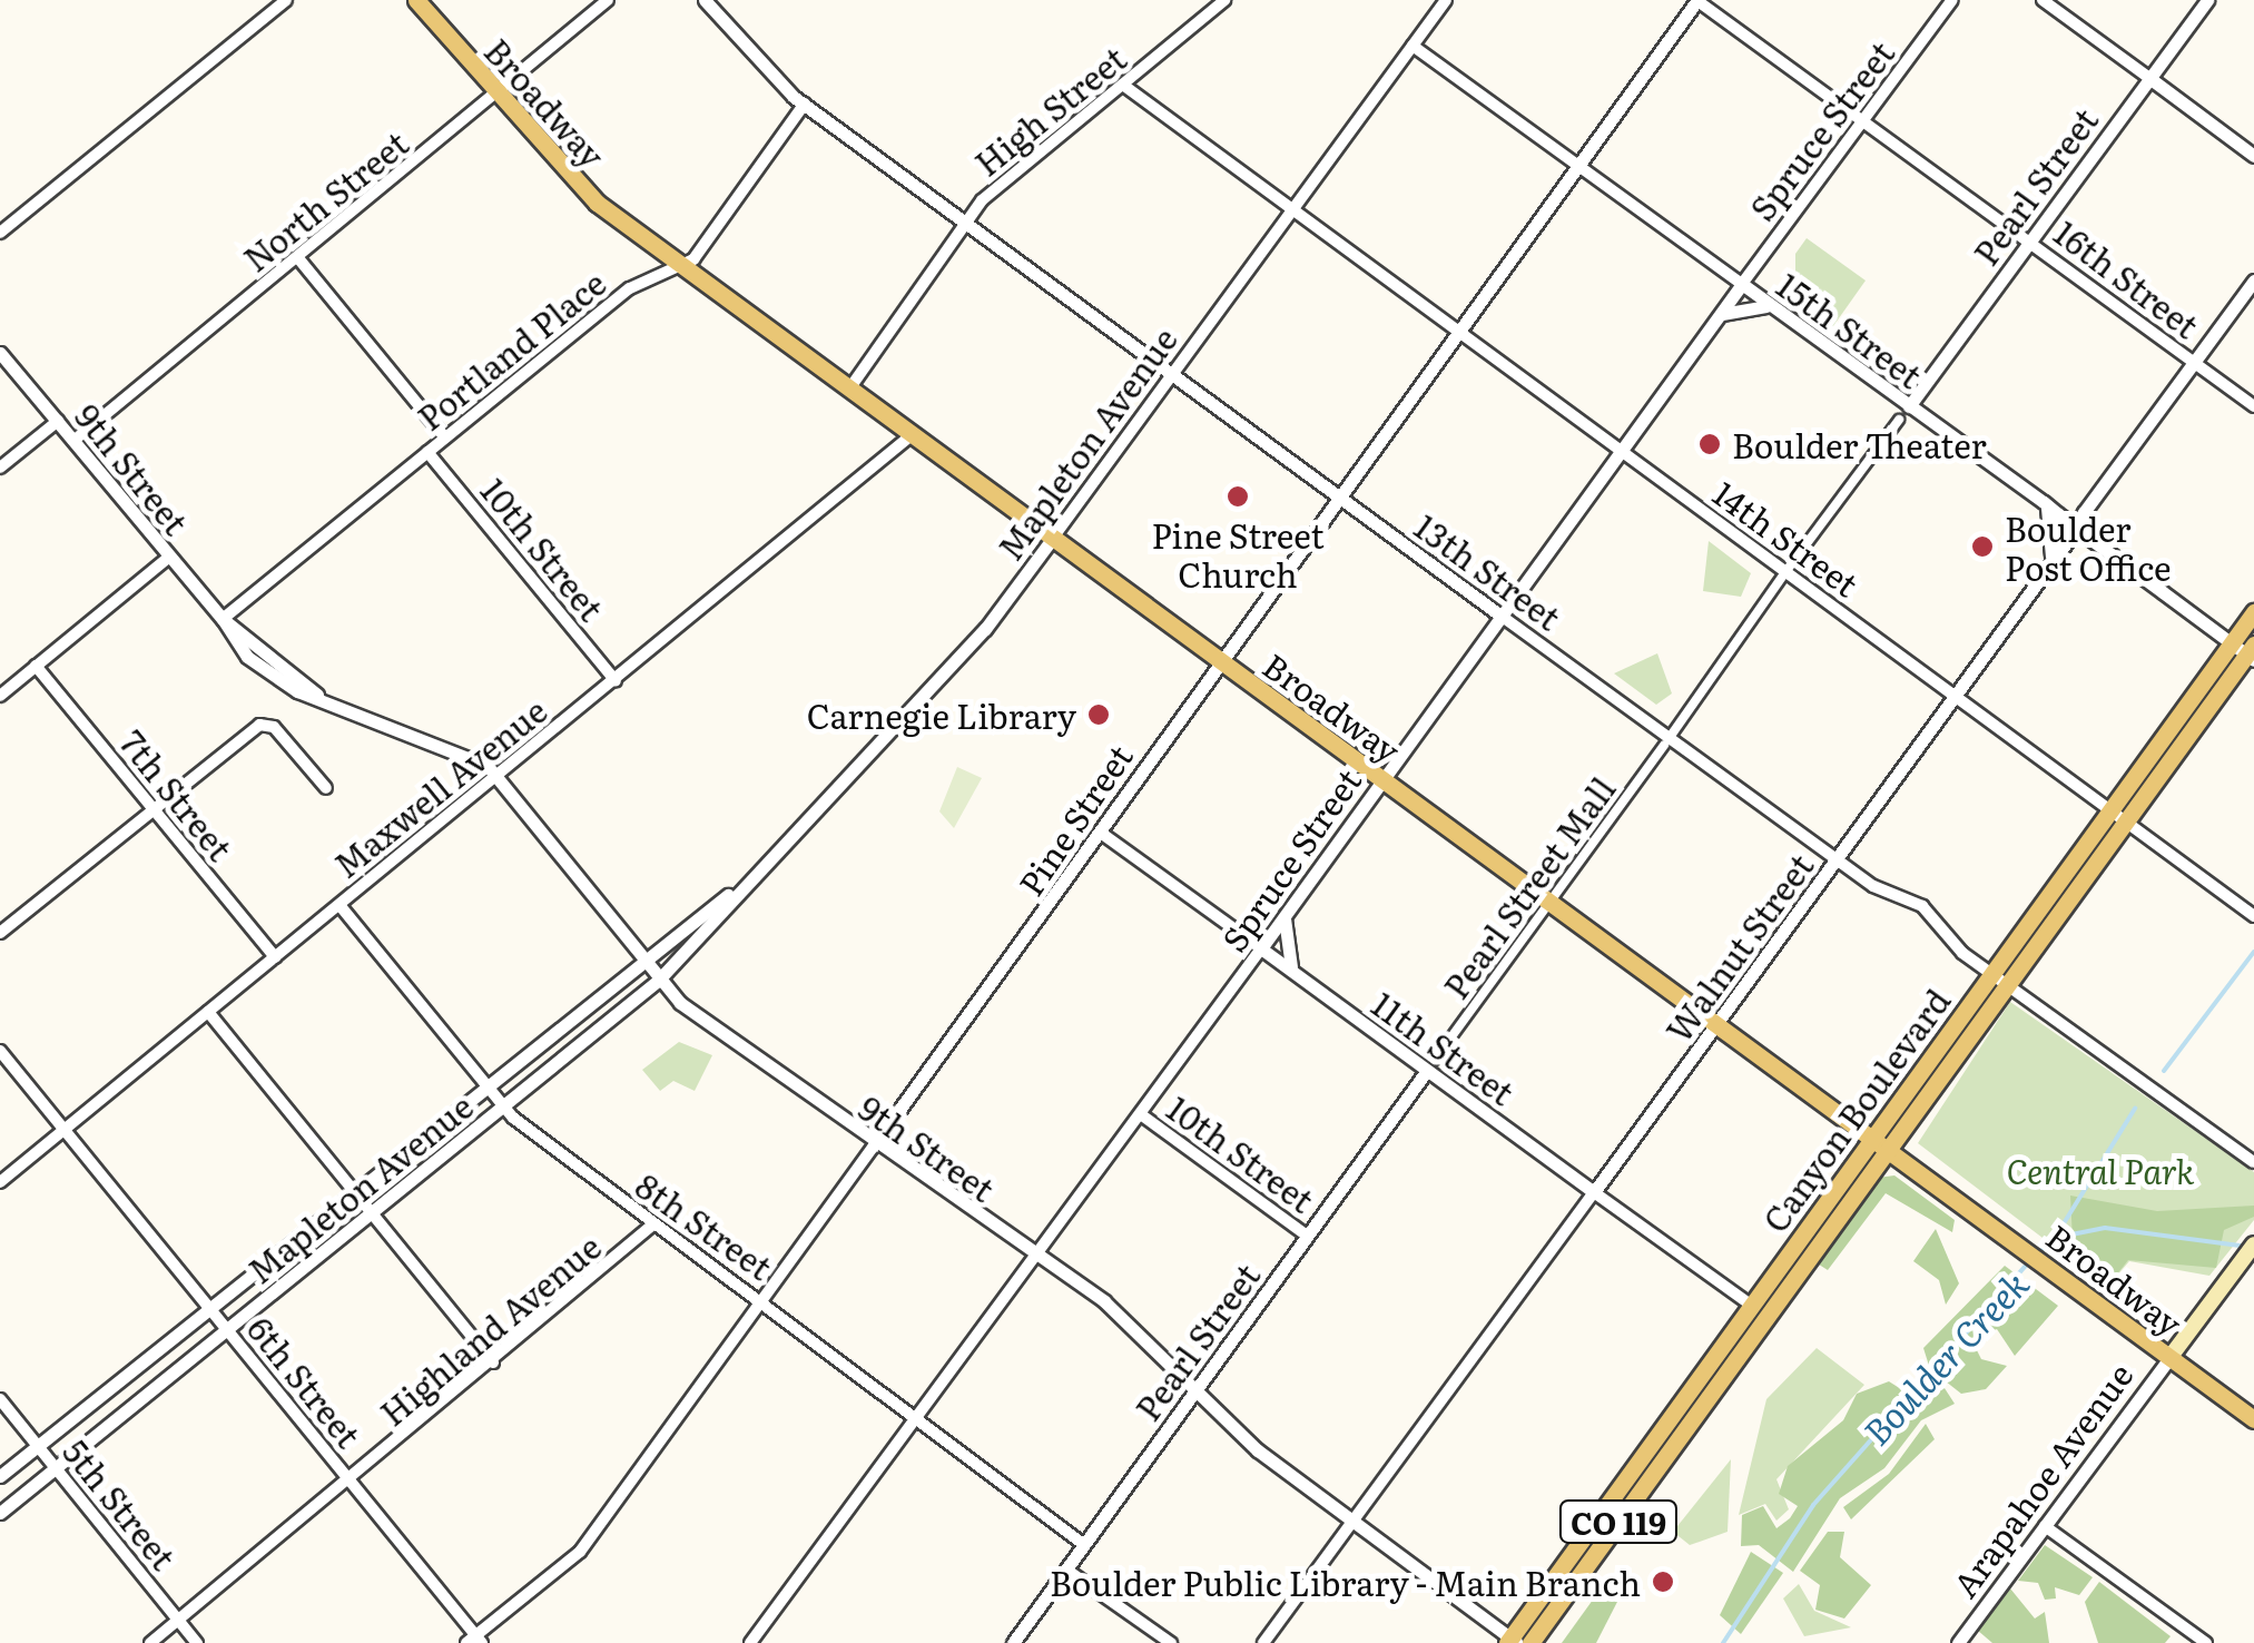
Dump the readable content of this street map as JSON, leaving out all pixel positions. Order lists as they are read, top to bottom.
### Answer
{
  "streets": {
    "main road": [
      "Broadway",
      "Canyon Boulevard",
      "Arapahoe Avenue",
      "CO 119"
    ],
    "street": [
      "High Street",
      "Spruce Street",
      "Pearl Street",
      "North Street",
      "16th Street",
      "15th Street",
      "Portland Place",
      "Mapleton Avenue",
      "9th Street",
      "14th Street",
      "10th Street",
      "13th Street",
      "Maxwell Avenue",
      "7th Street",
      "Pine Street",
      "Pearl Street Mall",
      "Walnut Street",
      "11th Street",
      "8th Street",
      "Highland Avenue",
      "6th Street",
      "5th Street"
    ]
  },
  "crossings": [
    ["Broadway", "High Street"],
    ["Broadway", "Spruce Street"],
    ["Broadway", "North Street"],
    ["Broadway", "Portland Place"],
    ["Broadway", "Mapleton Avenue"],
    ["Broadway", "Maxwell Avenue"],
    ["Broadway", "Pine Street"],
    ["Broadway", "Pearl Street Mall"],
    ["Broadway", "Walnut Street"],
    ["Broadway", "Canyon Boulevard"],
    ["Broadway", "Arapahoe Avenue"],
    ["High Street", "14th Street"],
    ["High Street", "13th Street"],
    ["Spruce Street", "16th Street"],
    ["Spruce Street", "15th Street"],
    ["Spruce Street", "9th Street"],
    ["Spruce Street", "14th Street"],
    ["Spruce Street", "10th Street"],
    ["Spruce Street", "13th Street"],
    ["Spruce Street", "11th Street"],
    ["Spruce Street", "8th Street"],
    ["Pearl Street", "16th Street"],
    ["Pearl Street", "15th Street"],
    ["Pearl Street", "9th Street"],
    ["Pearl Street", "10th Street"],
    ["Pearl Street", "Pearl Street Mall"],
    ["Pearl Street", "11th Street"],
    ["Pearl Street", "8th Street"],
    ["North Street", "9th Street"],
    ["16th Street", "Pine Street"],
    ["16th Street", "Walnut Street"],
    ["15th Street", "Mapleton Avenue"],
    ["15th Street", "Pine Street"],
    ["15th Street", "Walnut Street"],
    ["15th Street", "Canyon Boulevard"],
    ["Portland Place", "9th Street"],
    ["Portland Place", "10th Street"],
    ["Mapleton Avenue", "9th Street"],
    ["Mapleton Avenue", "14th Street"],
    ["Mapleton Avenue", "13th Street"],
    ["Mapleton Avenue", "8th Street"],
    ["Mapleton Avenue", "6th Street"],
    ["Mapleton Avenue", "5th Street"],
    ["9th Street", "Maxwell Avenue"],
    ["9th Street", "Pine Street"],
    ["9th Street", "Walnut Street"],
    ["9th Street", "Canyon Boulevard"],
    ["14th Street", "Pine Street"],
    ["14th Street", "Walnut Street"],
    ["14th Street", "Canyon Boulevard"],
    ["10th Street", "Maxwell Avenue"],
    ["13th Street", "Pine Street"],
    ["13th Street", "Walnut Street"],
    ["13th Street", "Canyon Boulevard"],
    ["Maxwell Avenue", "7th Street"],
    ["Maxwell Avenue", "8th Street"],
    ["Maxwell Avenue", "6th Street"],
    ["Pine Street", "11th Street"],
    ["Pine Street", "8th Street"],
    ["Pine Street", "6th Street"],
    ["Pearl Street Mall", "11th Street"],
    ["Walnut Street", "11th Street"],
    ["11th Street", "Canyon Boulevard"],
    ["8th Street", "Highland Avenue"],
    ["Highland Avenue", "6th Street"],
    ["Highland Avenue", "5th Street"]
  ],
  "water": ["Boulder Creek"],
  "parks": ["Central Park"],
  "places": [
    "Boulder Theater",
    "Pine Street Church",
    "Boulder Post Office",
    "Carnegie Library",
    "Boulder Public Library - Main Branch"
  ]
}
